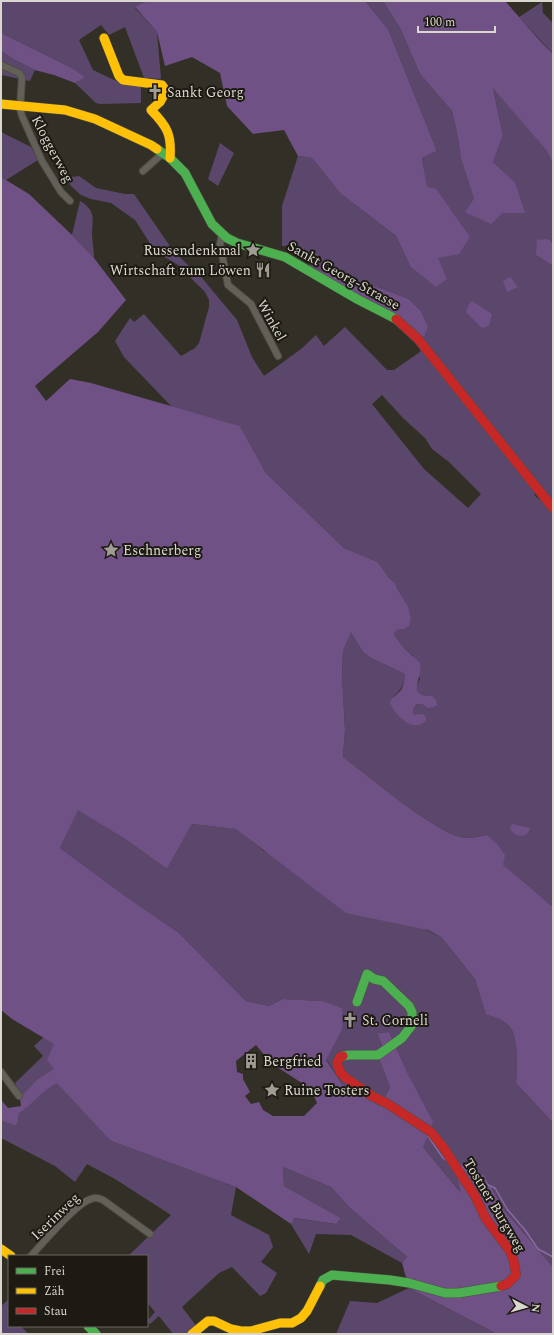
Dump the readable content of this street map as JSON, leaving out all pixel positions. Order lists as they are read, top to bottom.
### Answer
{
  "streets": {
    "street": [
      "Kloggerweg",
      "Sankt Georg-Strasse",
      "Winkel",
      "Tostner Burgweg",
      "Iserinweg"
    ]
  },
  "crossings": [
    ["Kloggerweg", "Sankt Georg-Strasse"],
    ["Sankt Georg-Strasse", "Winkel"]
  ],
  "places": {
    "church": ["Sankt Georg", "St. Corneli"],
    "place": ["Russendenkmal", "Eschnerberg", "Ruine Tosters"],
    "restaurant": ["Wirtschaft zum Löwen"],
    "building": ["Bergfried"]
  },
  "legend": ["Frei", "Zäh", "Stau"],
  "scale_bar": "100 m",
  "north": "right"
}
